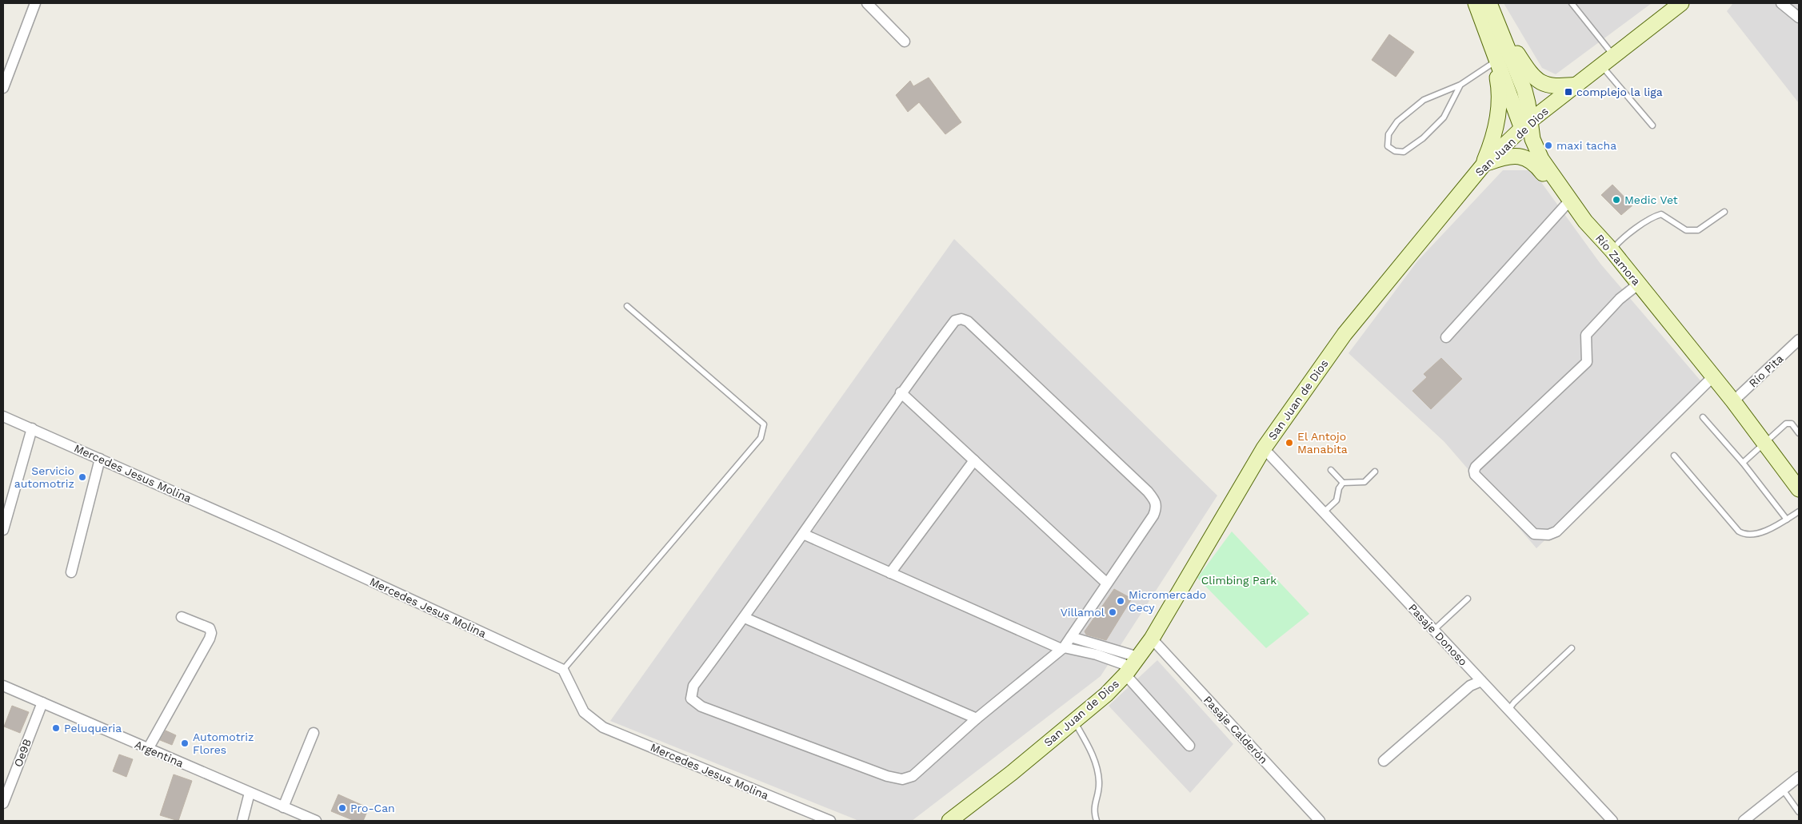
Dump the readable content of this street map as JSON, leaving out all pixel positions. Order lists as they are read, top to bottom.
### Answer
{
  "streets": {
    "street": [
      "San Juan de Dios",
      "Río Zamora",
      "Río Pita",
      "Mercedes Jesus Molina",
      "Pasaje Donoso",
      "Pasaje Calderón",
      "Oe9B",
      "Argentina"
    ]
  },
  "crossings": [
    ["San Juan de Dios", "Río Zamora"],
    ["San Juan de Dios", "Pasaje Donoso"],
    ["San Juan de Dios", "Pasaje Calderón"],
    ["Río Zamora", "Río Pita"],
    ["Oe9B", "Argentina"]
  ],
  "parks": ["Climbing Park"],
  "places": {
    "transit": ["complejo la liga"],
    "other": [
      "maxi tacha",
      "Medic Vet",
      "El Antojo Manabita",
      "Servicio automotriz",
      "Micromercado Cecy",
      "Villamol",
      "Peluqueria",
      "Automotriz Flores",
      "Pro-Can"
    ]
  }
}
